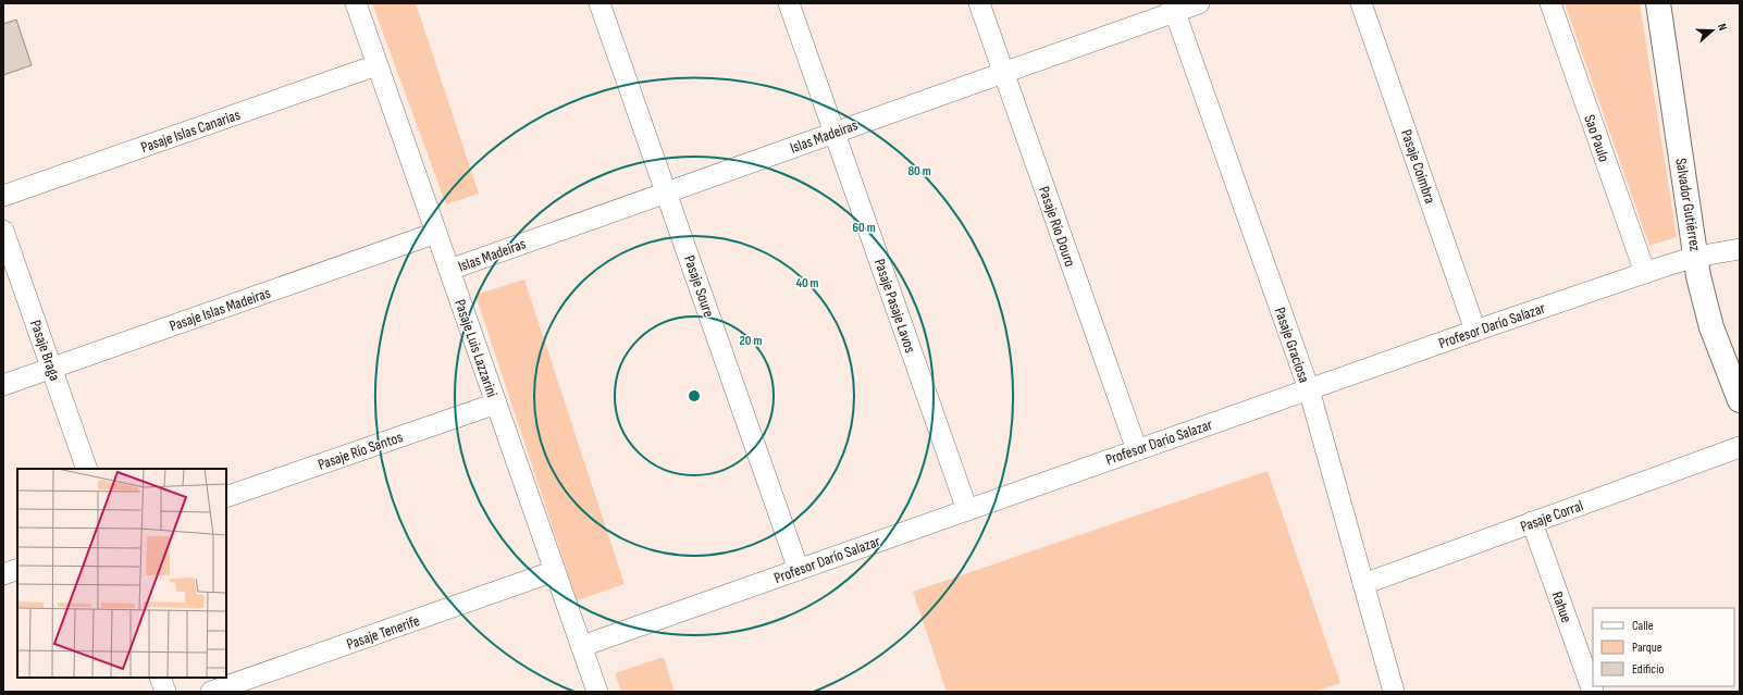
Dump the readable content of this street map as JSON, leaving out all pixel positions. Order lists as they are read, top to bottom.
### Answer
{
  "streets": {
    "street": [
      "Pasaje Islas Canarias",
      "Islas Madeiras",
      "Sao Paulo",
      "Pasaje Coimbra",
      "Salvador Gutiérrez",
      "Pasaje Río Douro",
      "Pasaje Soure",
      "Pasaje Pasaje Lavos",
      "Pasaje Islas Madeiras",
      "Profesor Darío Salazar",
      "Pasaje Graciosa",
      "Pasaje Luis Lazzarini",
      "Pasaje Braga",
      "Pasaje Río Santos",
      "Pasaje Corral",
      "Rahue",
      "Pasaje Tenerife"
    ]
  },
  "crossings": [
    ["Pasaje Islas Canarias", "Pasaje Luis Lazzarini"],
    ["Islas Madeiras", "Pasaje Río Douro"],
    ["Islas Madeiras", "Pasaje Soure"],
    ["Islas Madeiras", "Pasaje Pasaje Lavos"],
    ["Islas Madeiras", "Pasaje Graciosa"],
    ["Islas Madeiras", "Pasaje Luis Lazzarini"],
    ["Sao Paulo", "Profesor Darío Salazar"],
    ["Pasaje Coimbra", "Profesor Darío Salazar"],
    ["Salvador Gutiérrez", "Profesor Darío Salazar"],
    ["Pasaje Río Douro", "Profesor Darío Salazar"],
    ["Pasaje Soure", "Profesor Darío Salazar"],
    ["Pasaje Pasaje Lavos", "Profesor Darío Salazar"],
    ["Pasaje Islas Madeiras", "Pasaje Luis Lazzarini"],
    ["Pasaje Islas Madeiras", "Pasaje Braga"],
    ["Profesor Darío Salazar", "Pasaje Graciosa"],
    ["Profesor Darío Salazar", "Pasaje Luis Lazzarini"],
    ["Pasaje Graciosa", "Pasaje Corral"],
    ["Pasaje Luis Lazzarini", "Pasaje Río Santos"],
    ["Pasaje Luis Lazzarini", "Pasaje Tenerife"],
    ["Pasaje Corral", "Rahue"]
  ],
  "legend": ["Calle", "Parque", "Edificio"],
  "north": "right",
  "rings": [
    "80 m",
    "60 m",
    "40 m",
    "20 m"
  ]
}
